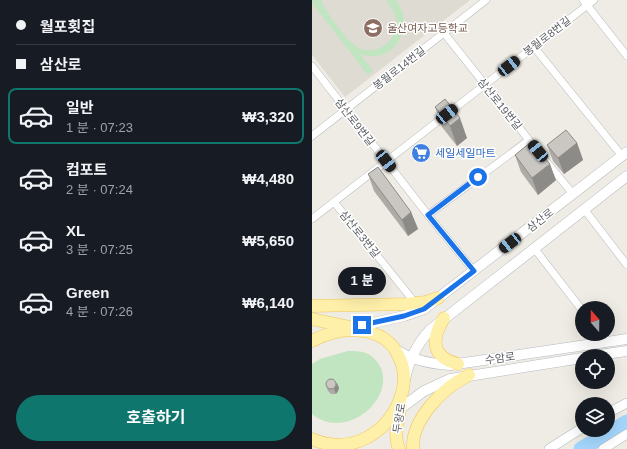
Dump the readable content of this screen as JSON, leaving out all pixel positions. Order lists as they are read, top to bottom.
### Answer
{
  "streets": {
    "main road": ["삼산로", "수암로", "두왕로"],
    "street": [
      "봉월로8번길",
      "봉월로14번길",
      "삼산로19번길",
      "삼산로9번길",
      "삼산로3번길"
    ]
  },
  "crossings": [
    ["봉월로8번길", "삼산로19번길"],
    ["봉월로8번길", "삼산로9번길"],
    ["봉월로8번길", "삼산로3번길"],
    ["봉월로14번길", "삼산로19번길"],
    ["봉월로14번길", "삼산로9번길"],
    ["삼산로19번길", "삼산로"],
    ["삼산로9번길", "삼산로"],
    ["삼산로", "수암로"],
    ["삼산로", "두왕로"],
    ["수암로", "두왕로"]
  ],
  "places": {
    "school or university": ["울산여자고등학교"],
    "supermarket": ["세일세일마트"]
  },
  "north": "top",
  "page": {
    "banner": ["월포횟집", "삼산로"],
    "list": [
      {
        "name": "일반",
        "note": "1 분 · 07:23",
        "value": "₩3,320"
      },
      {
        "name": "컴포트",
        "note": "2 분 · 07:24",
        "value": "₩4,480"
      },
      {
        "name": "XL",
        "note": "3 분 · 07:25",
        "value": "₩5,650"
      },
      {
        "name": "Green",
        "note": "4 분 · 07:26",
        "value": "₩6,140"
      }
    ],
    "bubble": "1 분",
    "buttons": "호출하기"
  }
}
